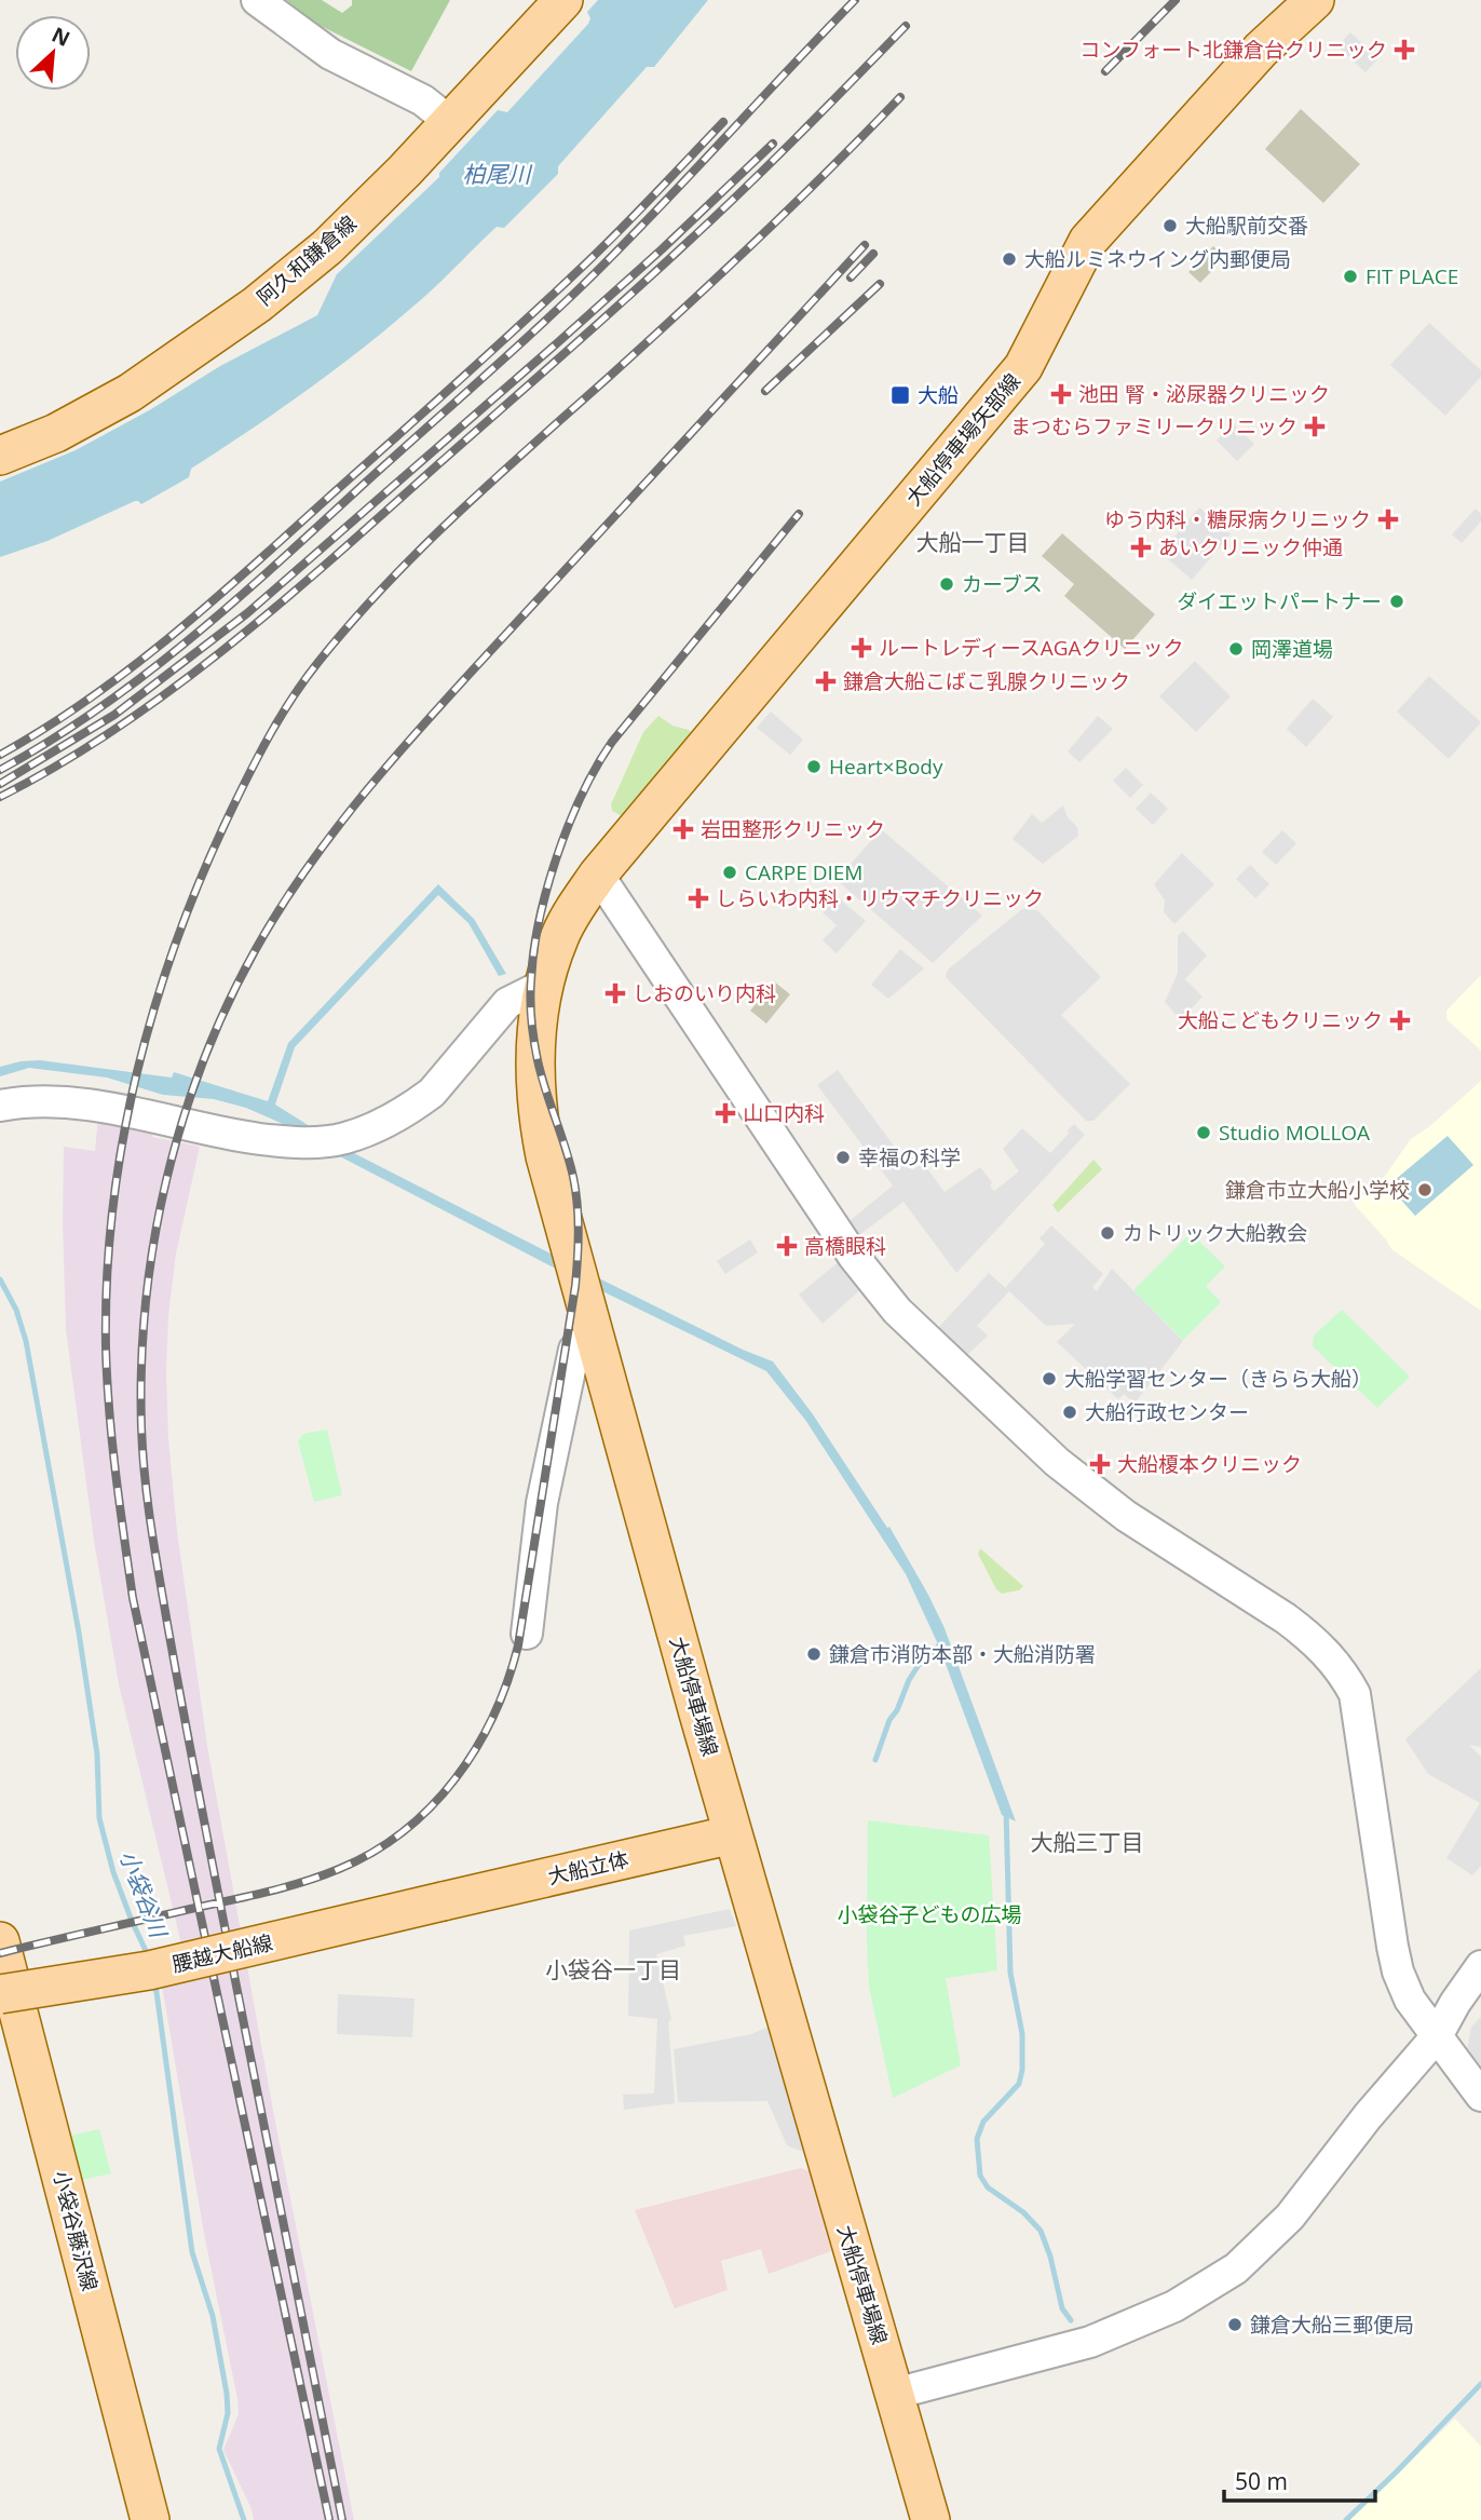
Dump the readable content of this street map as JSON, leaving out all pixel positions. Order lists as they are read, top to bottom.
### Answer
{
  "streets": {
    "main road": [
      "阿久和鎌倉線",
      "大船停車場矢部線",
      "大船停車場線",
      "大船立体",
      "腰越大船線",
      "小袋谷藤沢線"
    ]
  },
  "crossings": [
    ["大船停車場矢部線", "大船停車場線"],
    ["大船停車場線", "大船立体"],
    ["大船立体", "腰越大船線"]
  ],
  "districts": ["大船一丁目", "大船三丁目", "小袋谷一丁目"],
  "water": ["柏尾川", "小袋谷川"],
  "parks": ["小袋谷子どもの広場"],
  "places": {
    "health": [
      "コンフォート北鎌倉台クリニック",
      "池田 腎・泌尿器クリニック",
      "まつむらファミリークリニック",
      "ゆう内科・糖尿病クリニック",
      "あいクリニック仲通",
      "ルートレディースAGAクリニック",
      "鎌倉大船こばこ乳腺クリニック",
      "岩田整形クリニック",
      "しらいわ内科・リウマチクリニック",
      "しおのいり内科",
      "大船こどもクリニック",
      "山口内科",
      "高橋眼科",
      "大船榎本クリニック"
    ],
    "other": [
      "大船駅前交番",
      "大船ルミネウイング内郵便局",
      "FIT PLACE",
      "カーブス",
      "ダイエットパートナー",
      "岡澤道場",
      "Heart×Body",
      "CARPE DIEM",
      "Studio MOLLOA",
      "幸福の科学",
      "鎌倉市立大船小学校",
      "カトリック大船教会",
      "大船学習センター（きらら大船）",
      "大船行政センター",
      "鎌倉市消防本部・大船消防署",
      "鎌倉大船三郵便局"
    ],
    "transit": ["大船"]
  },
  "scale_bar": "50 m",
  "north": "top right"
}
